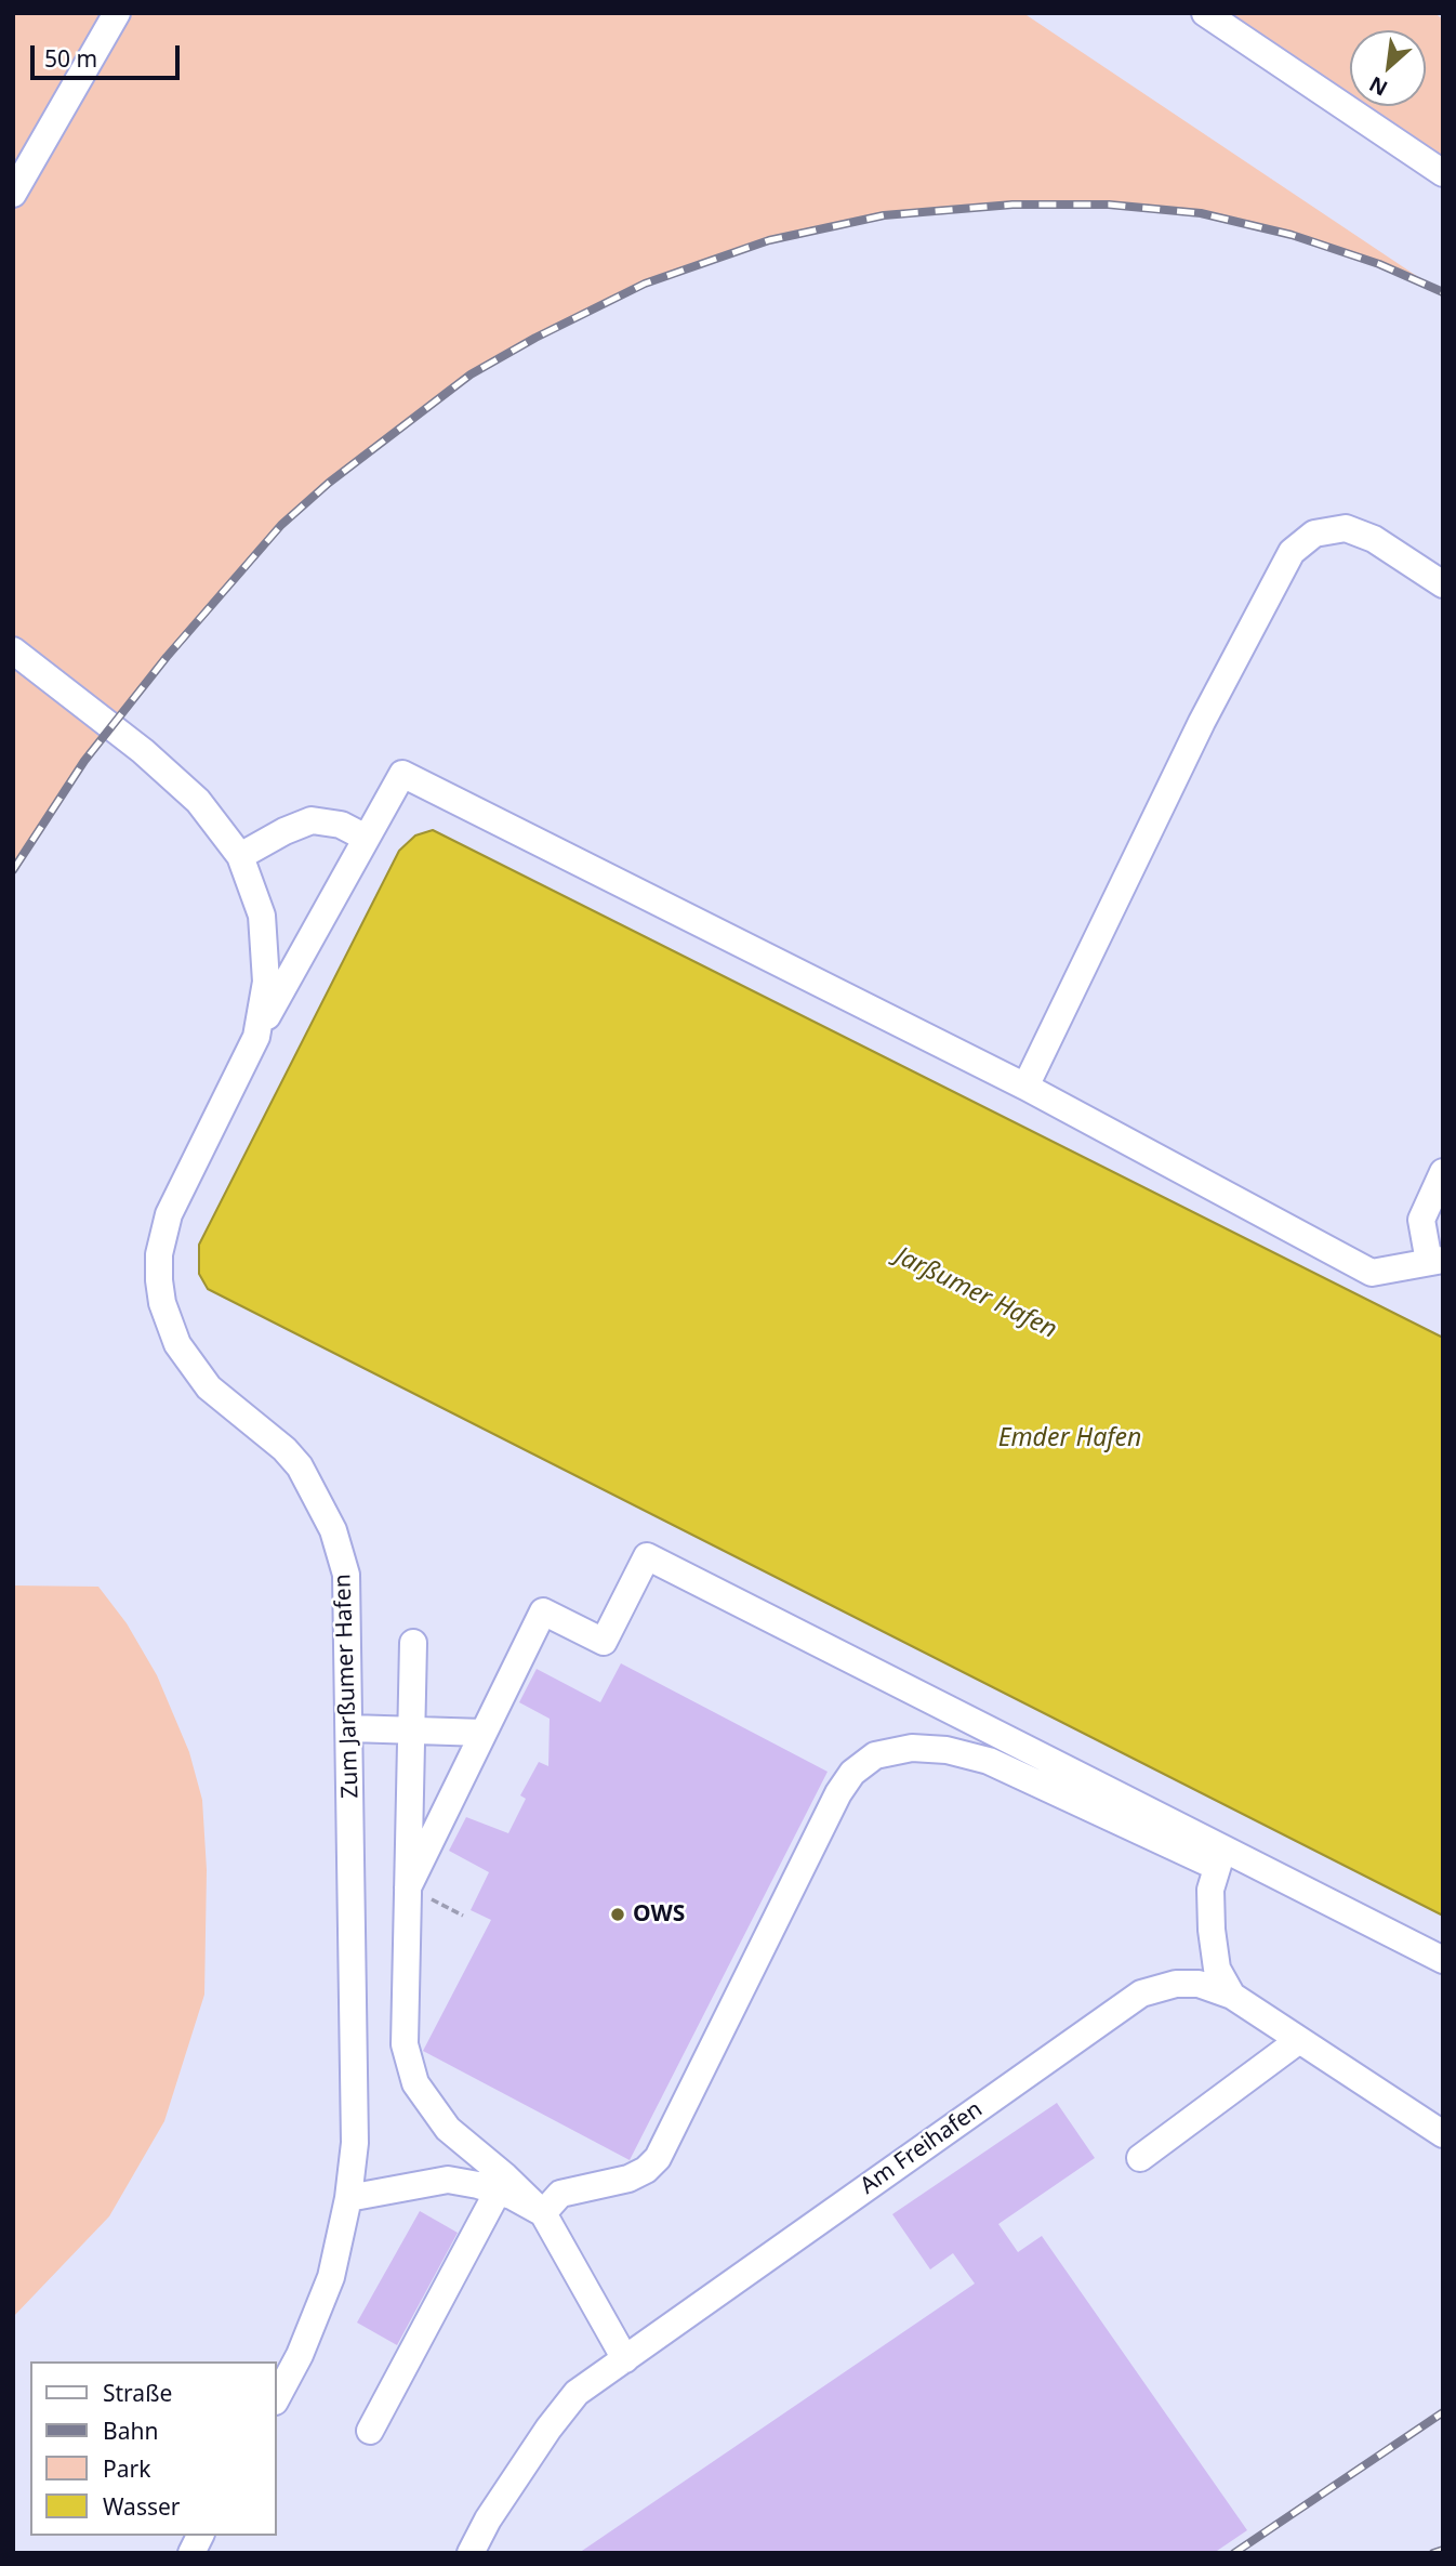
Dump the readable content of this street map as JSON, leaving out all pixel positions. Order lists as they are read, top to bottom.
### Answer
{
  "streets": {
    "street": ["Zum Jarßumer Hafen", "Am Freihafen"]
  },
  "water": ["Jarßumer Hafen", "Emder Hafen"],
  "places": ["OWS"],
  "legend": [
    "Straße",
    "Bahn",
    "Park",
    "Wasser"
  ],
  "scale_bar": "50 m",
  "north": "bottom left"
}
